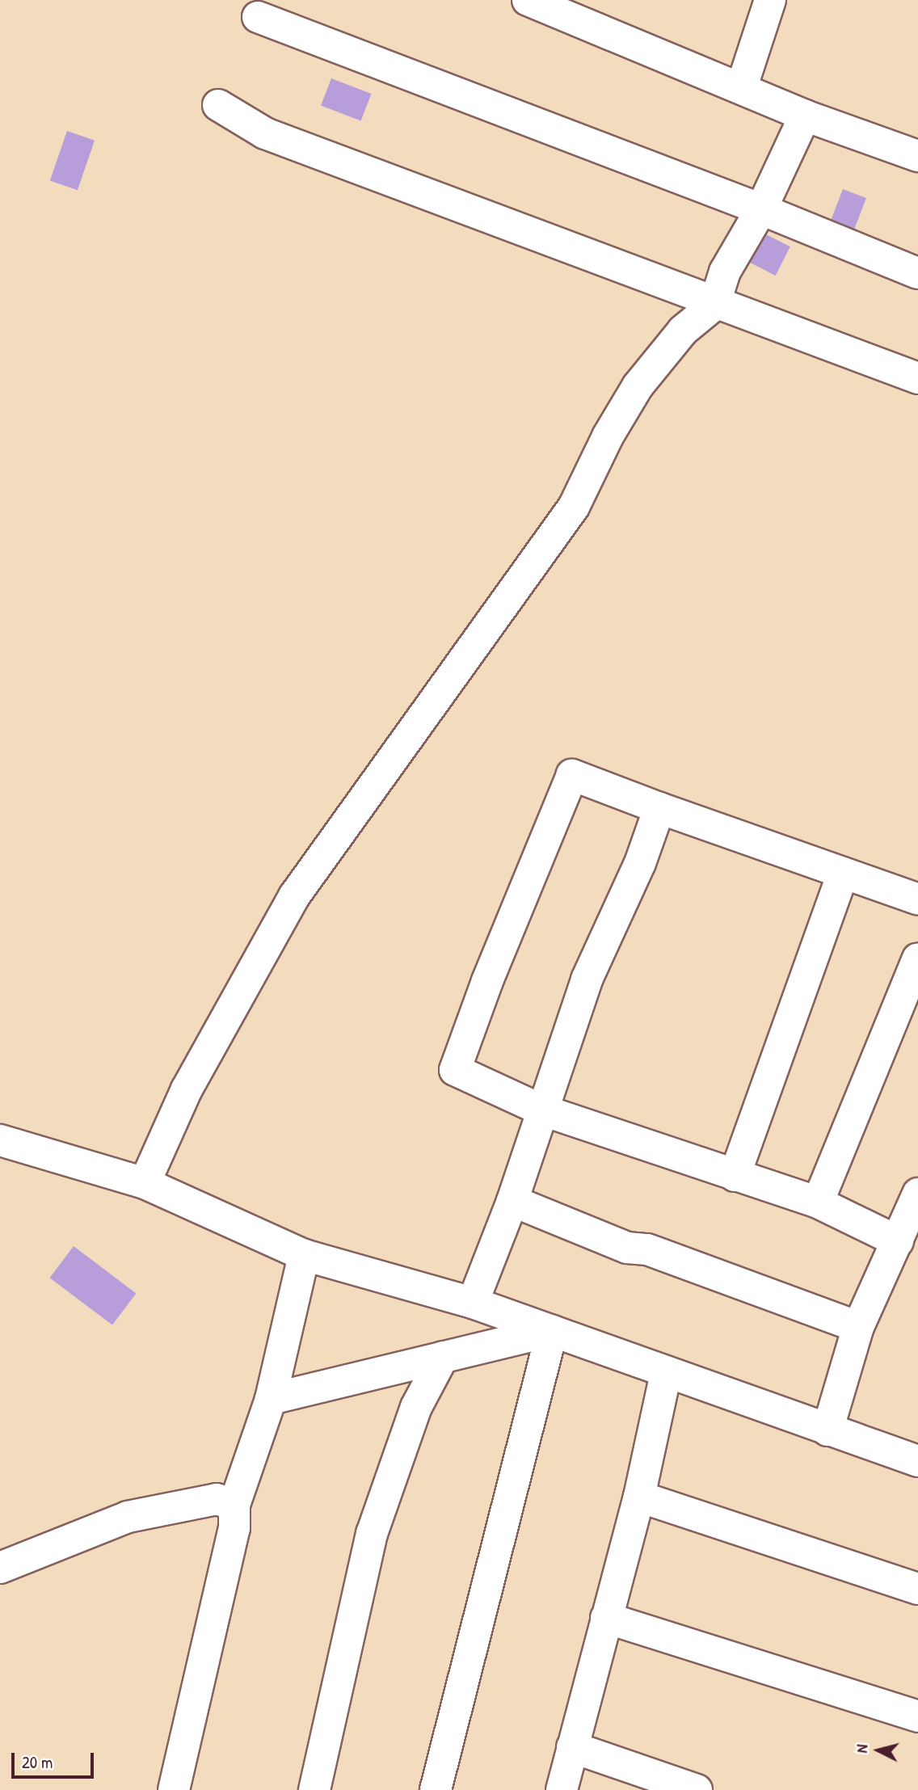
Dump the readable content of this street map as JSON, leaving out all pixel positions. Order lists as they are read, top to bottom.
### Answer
{
  "scale_bar": "20 m",
  "north": "left"
}
